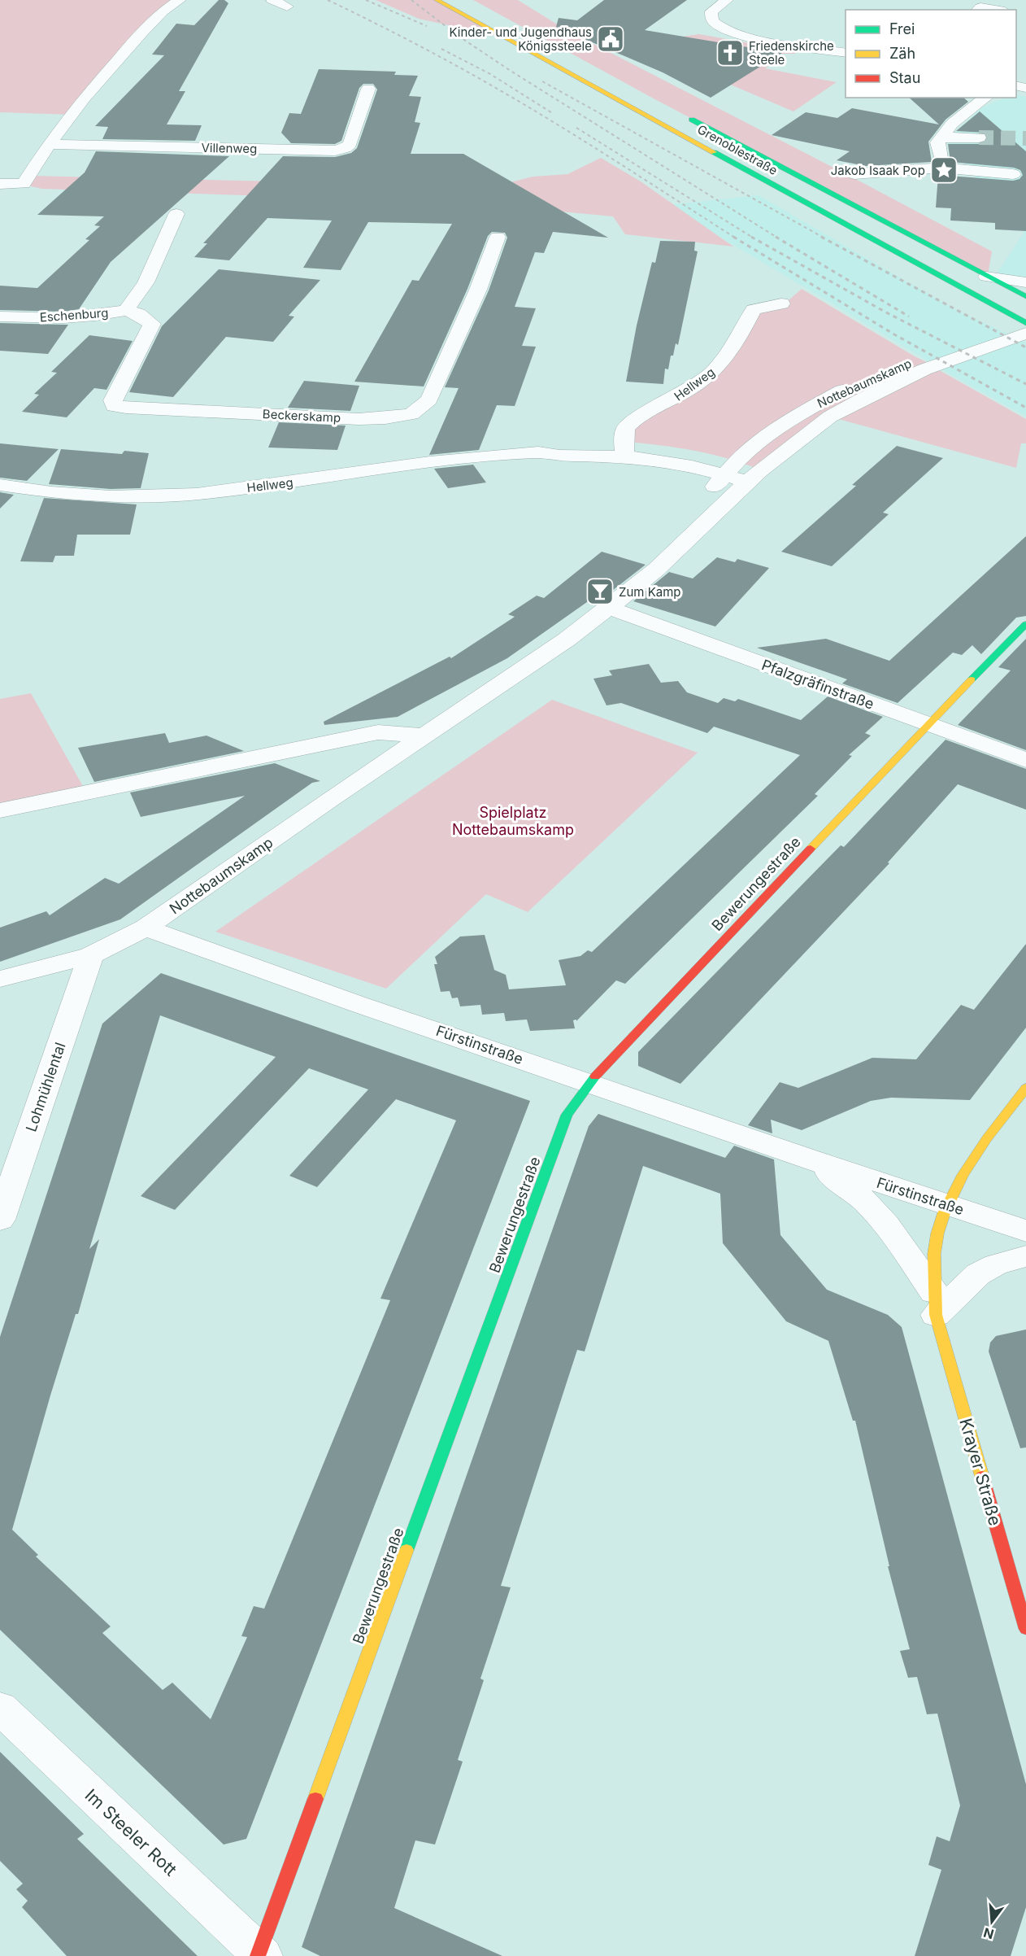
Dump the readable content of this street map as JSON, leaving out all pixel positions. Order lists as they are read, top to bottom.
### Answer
{
  "streets": {
    "main road": ["Grenoblestraße", "Bewerungestraße", "Krayer Straße"],
    "street": [
      "Villenweg",
      "Eschenburg",
      "Nottebaumskamp",
      "Hellweg",
      "Beckerskamp",
      "Pfalzgräfinstraße",
      "Fürstinstraße",
      "Lohmühlental",
      "Im Steeler Rott"
    ]
  },
  "crossings": [
    ["Eschenburg", "Beckerskamp"],
    ["Nottebaumskamp", "Hellweg"],
    ["Nottebaumskamp", "Pfalzgräfinstraße"],
    ["Nottebaumskamp", "Fürstinstraße"],
    ["Nottebaumskamp", "Lohmühlental"],
    ["Pfalzgräfinstraße", "Bewerungestraße"],
    ["Bewerungestraße", "Fürstinstraße"],
    ["Bewerungestraße", "Im Steeler Rott"],
    ["Fürstinstraße", "Krayer Straße"]
  ],
  "parks": ["Spielplatz Nottebaumskamp"],
  "places": {
    "public building": ["Kinder- und Jugendhaus Königssteele"],
    "church": ["Friedenskirche Steele"],
    "place": ["Jakob Isaak Pop"],
    "bar": ["Zum Kamp"]
  },
  "legend": ["Frei", "Zäh", "Stau"],
  "north": "bottom"
}
